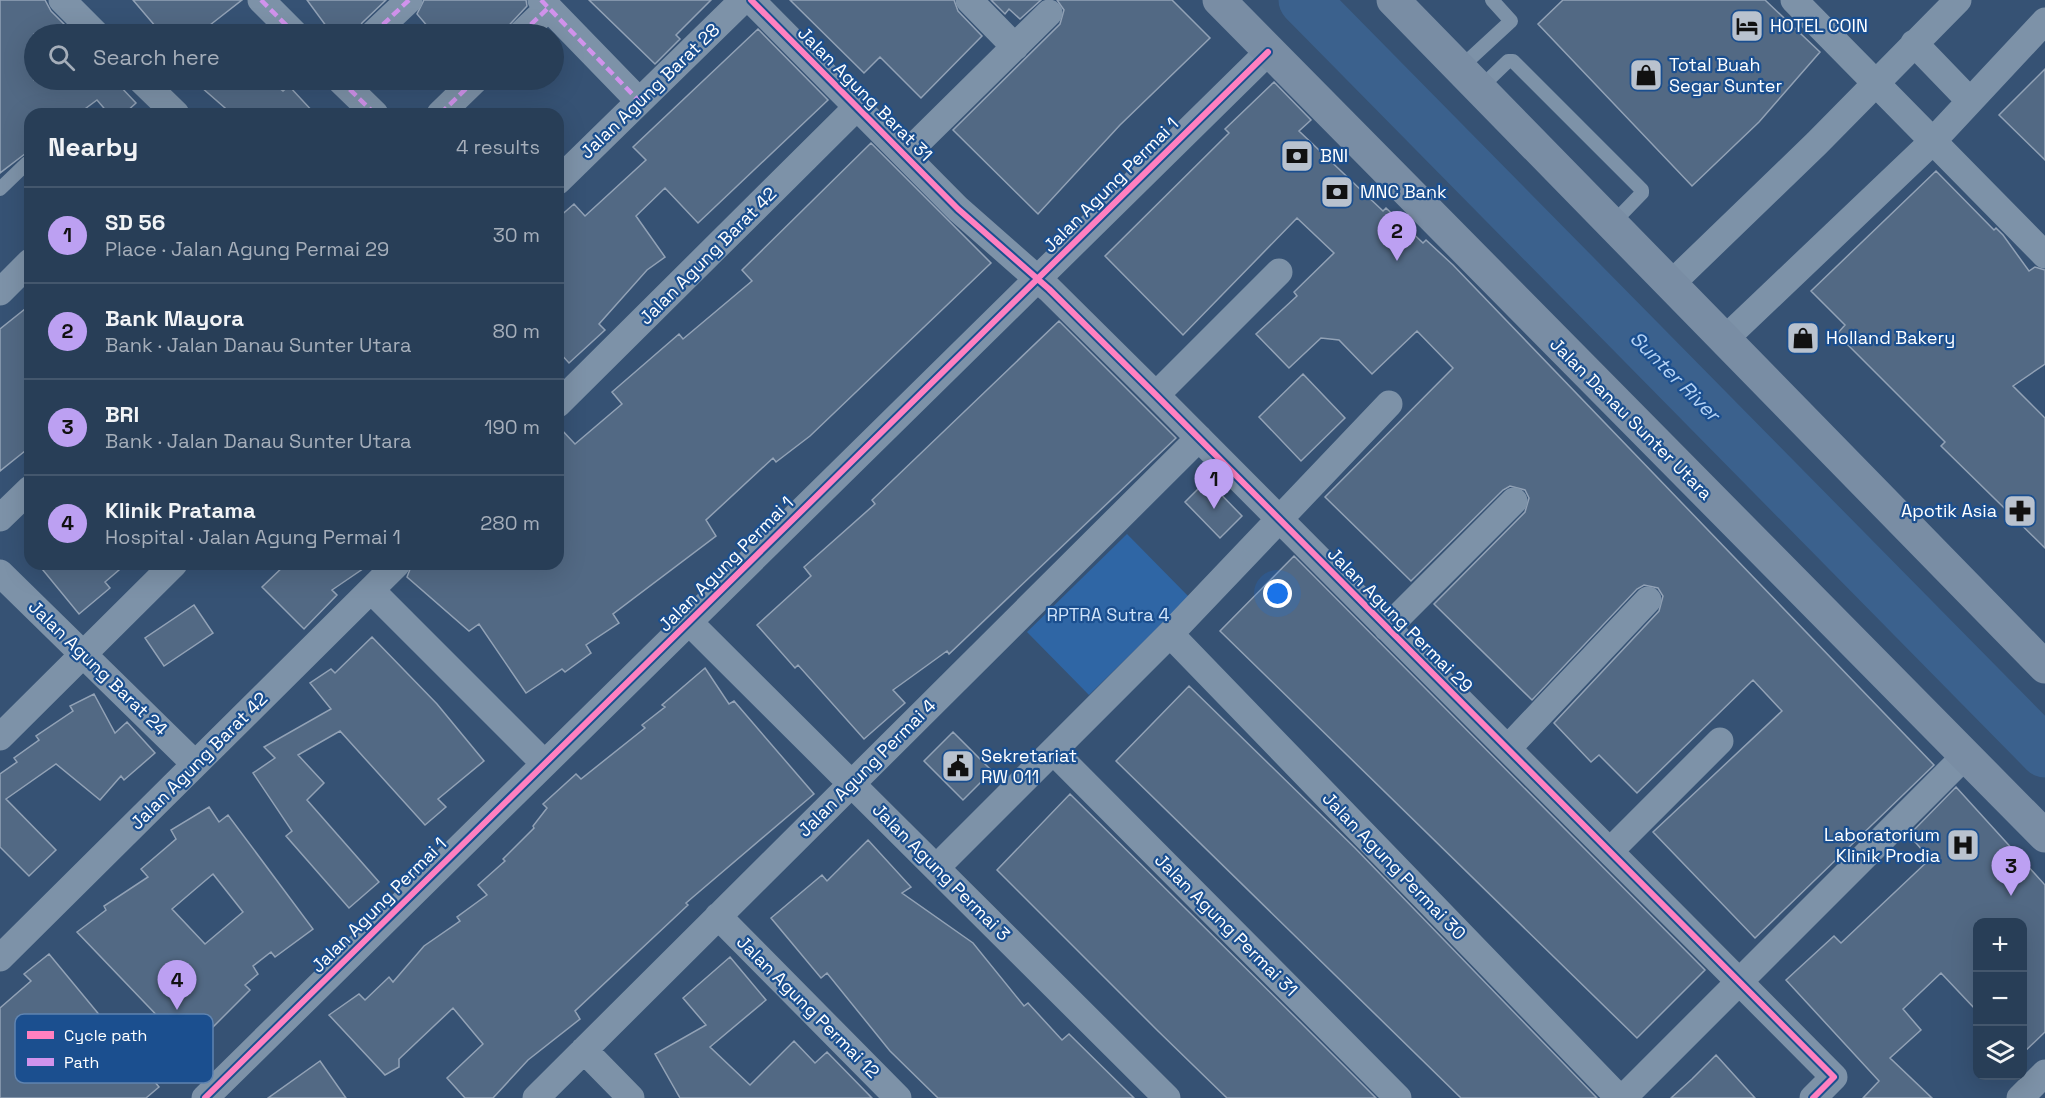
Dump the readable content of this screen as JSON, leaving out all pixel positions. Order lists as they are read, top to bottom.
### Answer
{
  "streets": {
    "main road": ["Jalan Danau Sunter Utara"],
    "street": [
      "Jalan Agung Barat 28",
      "Jalan Agung Barat 31",
      "Jalan Agung Permai 1",
      "Jalan Agung Barat 42",
      "Jalan Agung Permai 29",
      "Jalan Agung Barat 24",
      "Jalan Agung Permai 4",
      "Jalan Agung Permai 30",
      "Jalan Agung Permai 3",
      "Jalan Agung Permai 31",
      "Jalan Agung Permai 12"
    ]
  },
  "crossings": [
    ["Jalan Agung Barat 31", "Jalan Agung Permai 1"],
    ["Jalan Agung Barat 31", "Jalan Agung Barat 42"],
    ["Jalan Agung Barat 31", "Jalan Agung Permai 29"],
    ["Jalan Agung Permai 1", "Jalan Danau Sunter Utara"],
    ["Jalan Agung Permai 1", "Jalan Agung Permai 29"],
    ["Jalan Agung Permai 1", "Jalan Agung Permai 3"],
    ["Jalan Agung Barat 42", "Jalan Agung Barat 24"],
    ["Jalan Agung Permai 29", "Jalan Agung Permai 4"],
    ["Jalan Agung Permai 4", "Jalan Agung Permai 3"],
    ["Jalan Agung Permai 4", "Jalan Agung Permai 12"]
  ],
  "water": ["Sunter River"],
  "parks": ["RPTRA Sutra 4"],
  "places": {
    "hotel": ["HOTEL COIN"],
    "shop": ["Total Buah Segar Sunter", "Holland Bakery"],
    "bank": ["BNI", "MNC Bank"],
    "pharmacy": ["Apotik Asia"],
    "public building": ["Sekretariat RW 011"],
    "hospital": ["Laboratorium Klinik Prodia"]
  },
  "legend": ["Cycle path", "Path"],
  "page": {
    "search": "Search here",
    "heading": ["Nearby", "4 results"],
    "list": [
      {
        "mark": "1",
        "name": "SD 56",
        "note": "Place · Jalan Agung Permai 29",
        "value": "30 m"
      },
      {
        "mark": "2",
        "name": "Bank Mayora",
        "note": "Bank · Jalan Danau Sunter Utara",
        "value": "80 m"
      },
      {
        "mark": "3",
        "name": "BRI",
        "note": "Bank · Jalan Danau Sunter Utara",
        "value": "190 m"
      },
      {
        "mark": "4",
        "name": "Klinik Pratama",
        "note": "Hospital · Jalan Agung Permai 1",
        "value": "280 m"
      }
    ],
    "pins": [
      "2",
      "1",
      "3",
      "4"
    ],
    "map_buttons": ["+", "−"]
  }
}
